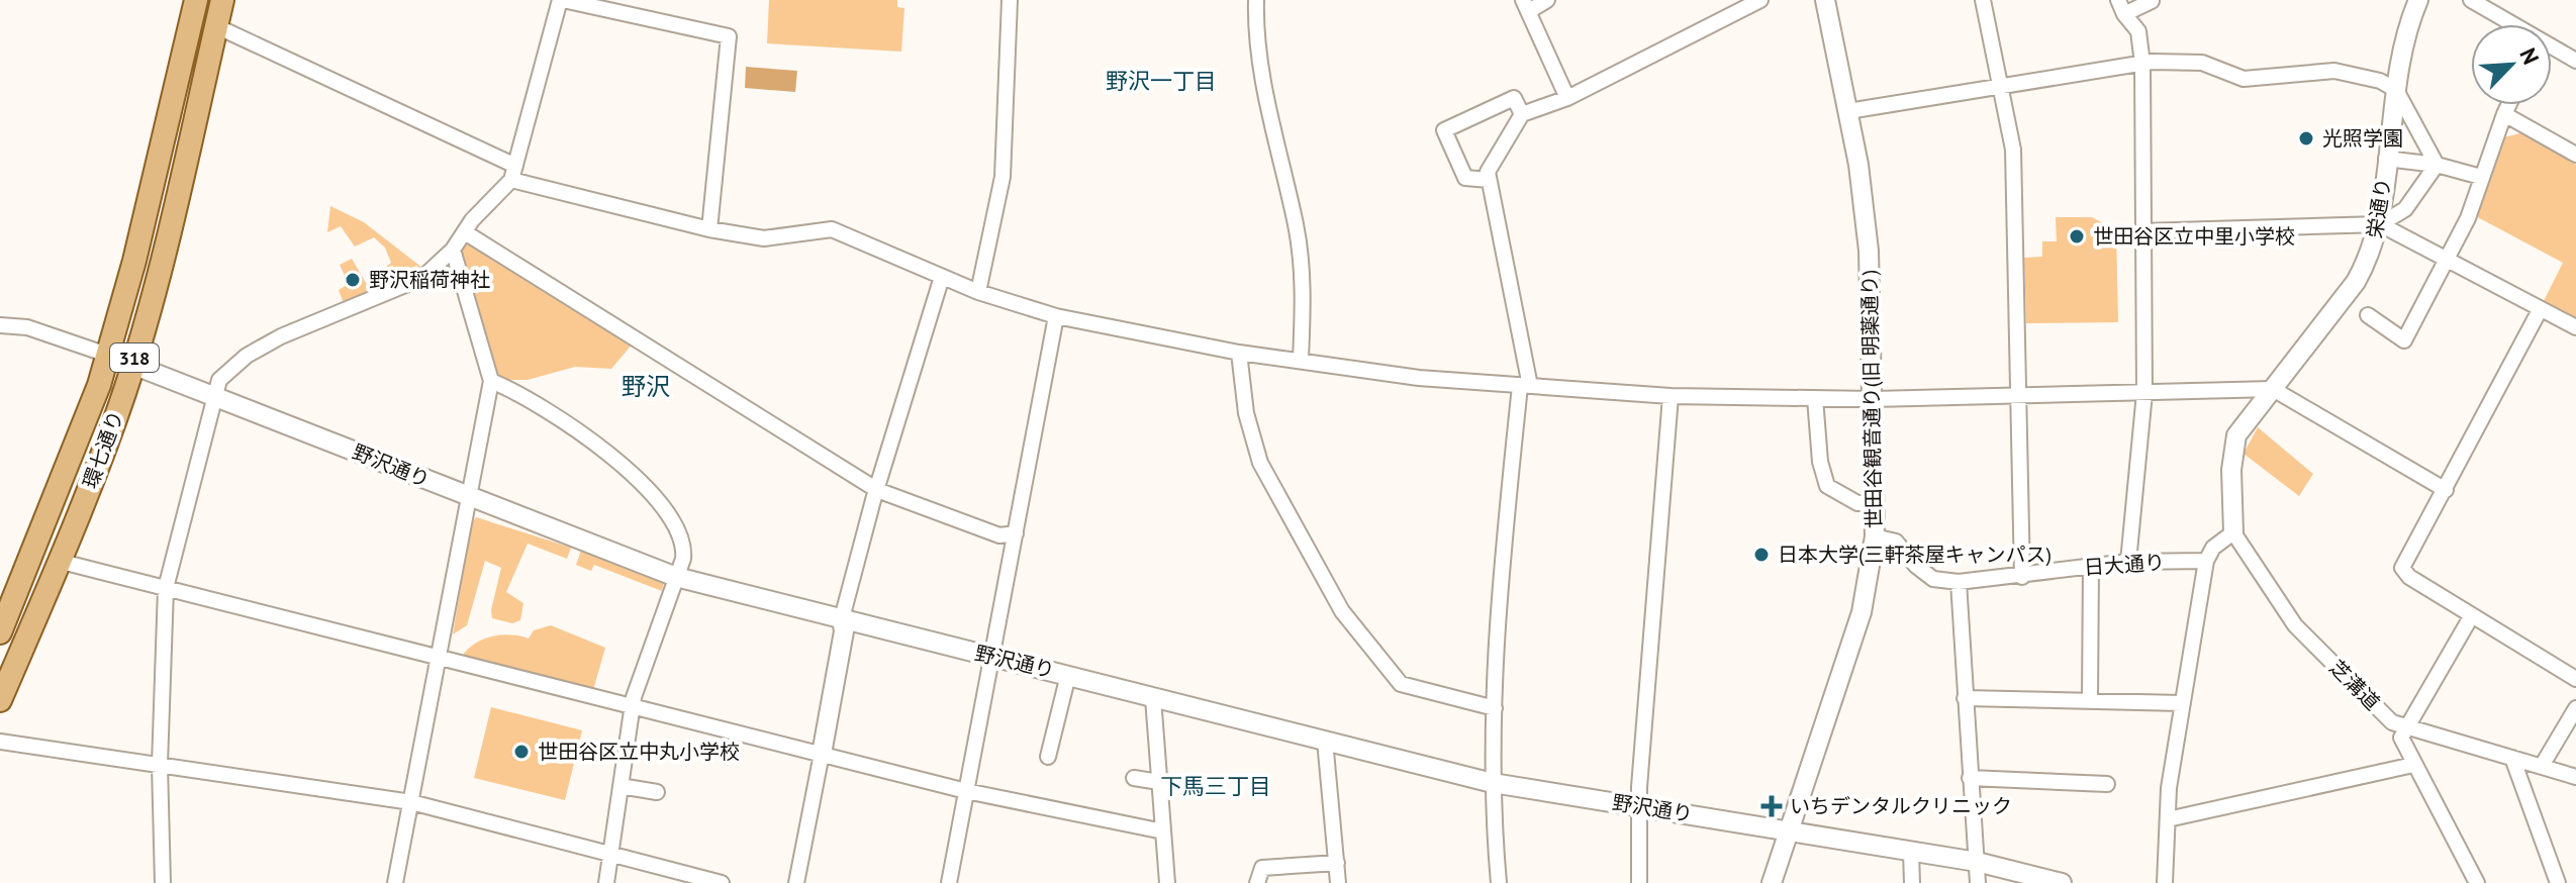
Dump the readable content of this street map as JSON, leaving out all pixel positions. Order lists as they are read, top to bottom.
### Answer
{
  "streets": {
    "main road": ["318", "環七通り"],
    "street": [
      "栄通り",
      "世田谷観音通り(旧 明薬通り)",
      "野沢通り",
      "日大通り",
      "芝溝道"
    ]
  },
  "crossings": [
    ["栄通り", "芝溝道"],
    ["世田谷観音通り(旧 明薬通り)", "野沢通り"],
    ["世田谷観音通り(旧 明薬通り)", "日大通り"],
    ["環七通り", "野沢通り"]
  ],
  "districts": ["野沢一丁目", "野沢", "下馬三丁目"],
  "places": {
    "other": [
      "光照学園",
      "世田谷区立中里小学校",
      "野沢稲荷神社",
      "日本大学(三軒茶屋キャンパス)",
      "世田谷区立中丸小学校"
    ],
    "health": ["いちデンタルクリニック"]
  },
  "north": "top right"
}
